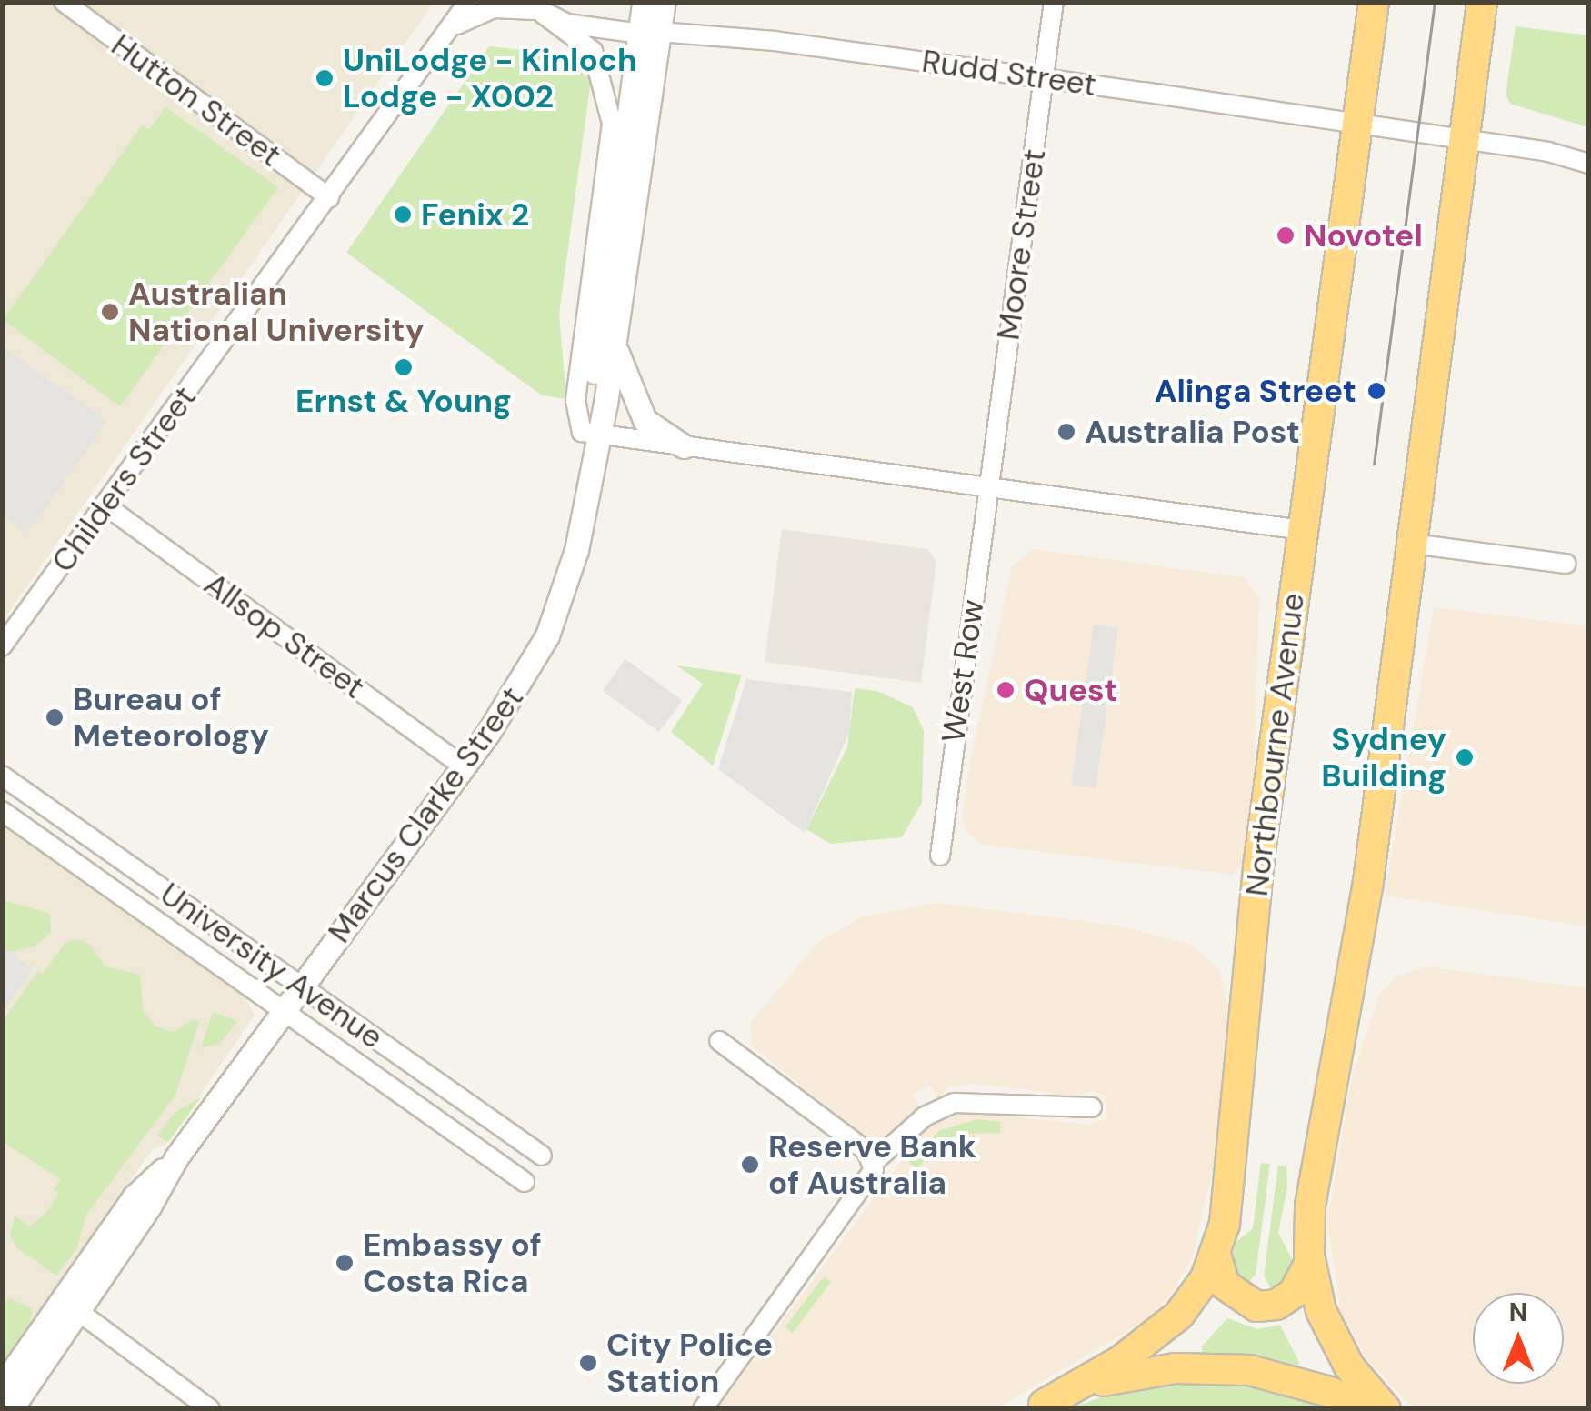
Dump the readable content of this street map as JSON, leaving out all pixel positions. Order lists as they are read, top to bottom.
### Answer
{
  "streets": {
    "highway": ["Northbourne Avenue"],
    "street": [
      "Rudd Street",
      "Hutton Street",
      "Moore Street",
      "Childers Street",
      "Allsop Street",
      "West Row",
      "Marcus Clarke Street",
      "University Avenue"
    ]
  },
  "crossings": [
    ["Rudd Street", "Moore Street"],
    ["Rudd Street", "Childers Street"],
    ["Rudd Street", "Northbourne Avenue"],
    ["Rudd Street", "Marcus Clarke Street"],
    ["Hutton Street", "Childers Street"],
    ["Moore Street", "West Row"],
    ["Childers Street", "Allsop Street"],
    ["Allsop Street", "Marcus Clarke Street"],
    ["Marcus Clarke Street", "University Avenue"]
  ],
  "places": [
    "UniLodge - Kinloch Lodge - X002",
    "Fenix 2",
    "Novotel",
    "Australian National University",
    "Ernst & Young",
    "Alinga Street",
    "Australia Post",
    "Quest",
    "Bureau of Meteorology",
    "Sydney Building",
    "Reserve Bank of Australia",
    "Embassy of Costa Rica",
    "City Police Station"
  ],
  "north": "top"
}
